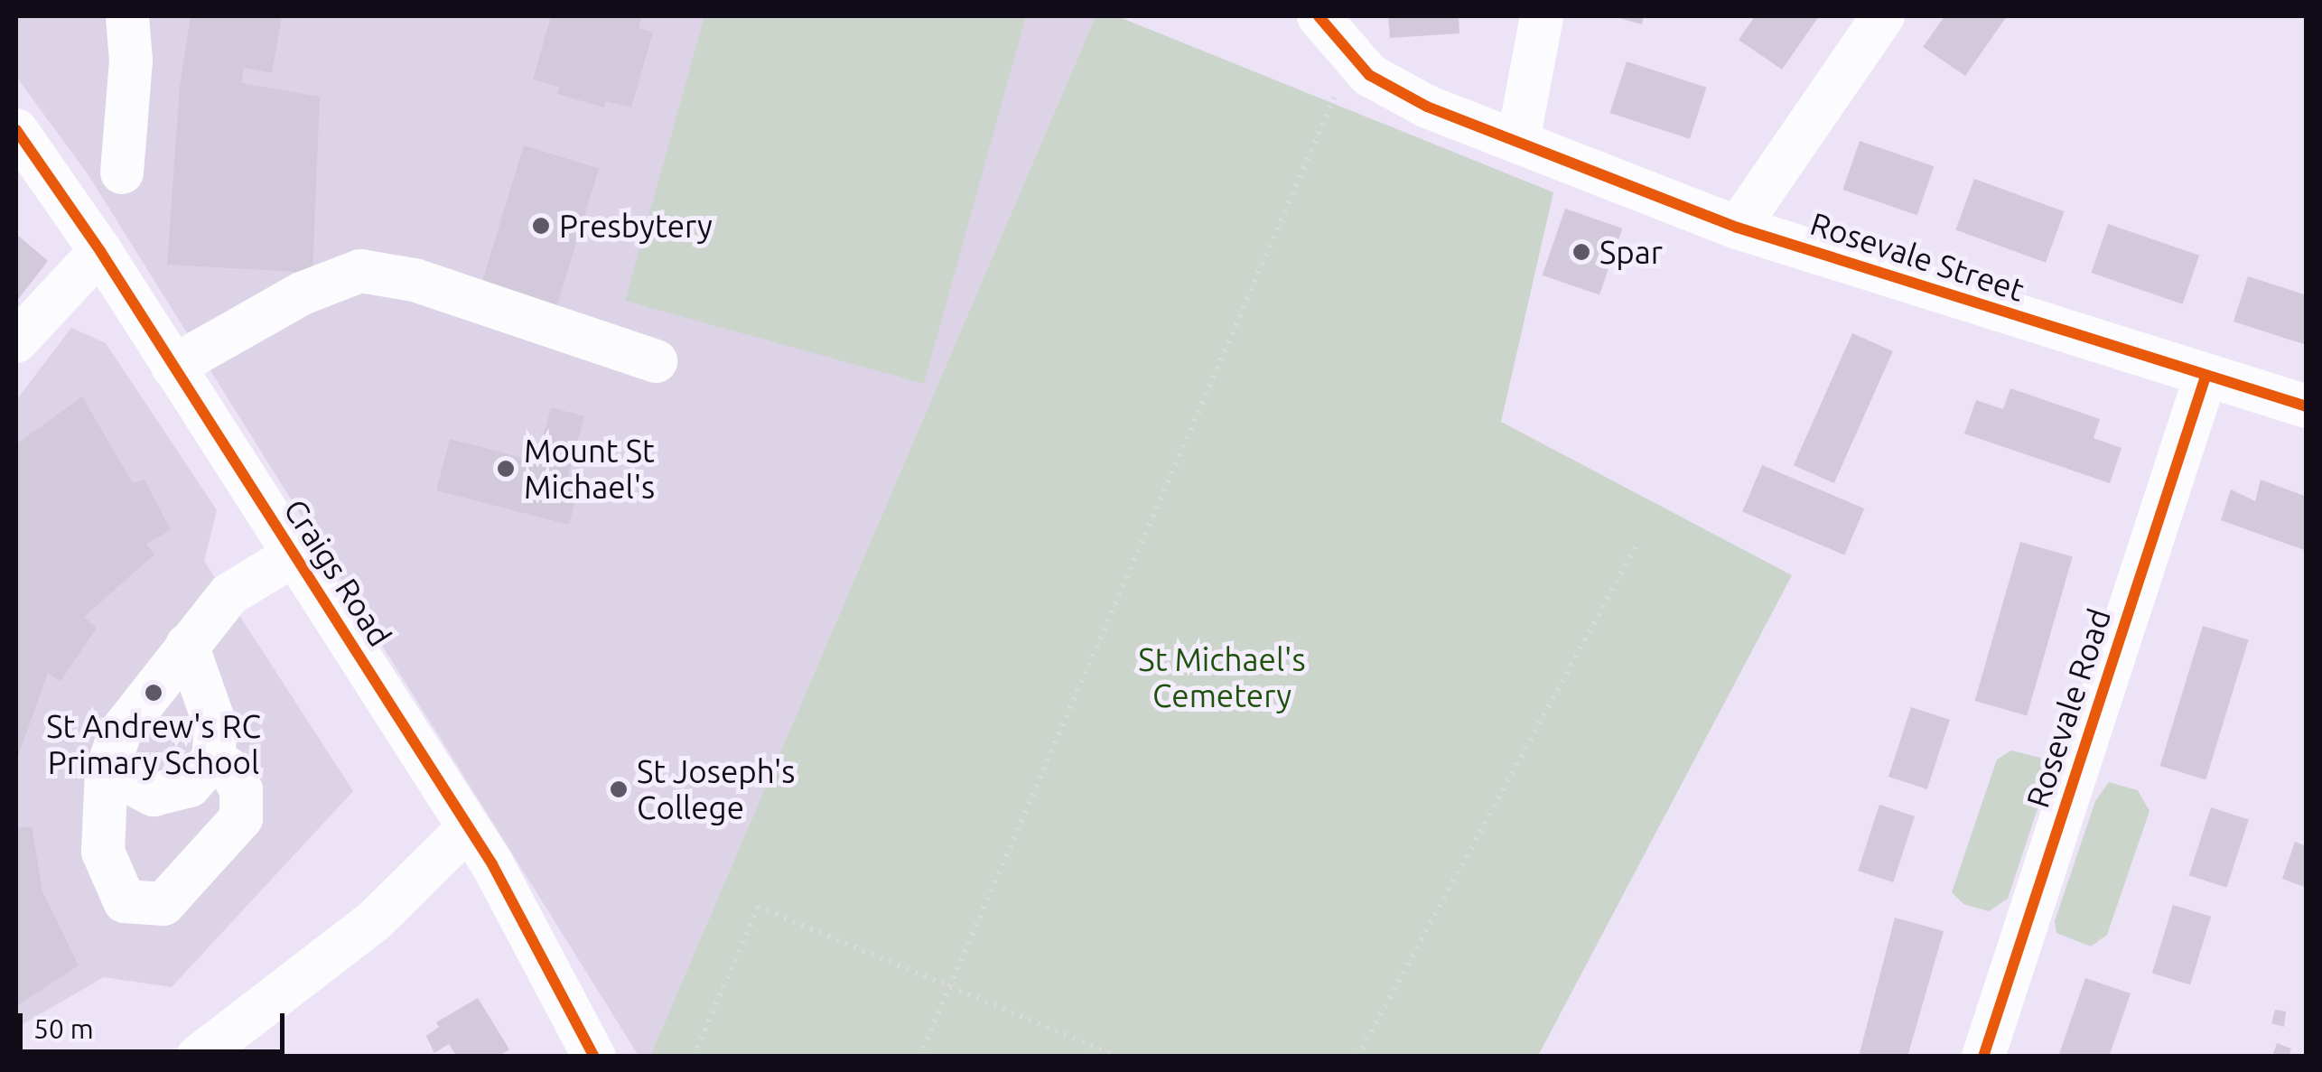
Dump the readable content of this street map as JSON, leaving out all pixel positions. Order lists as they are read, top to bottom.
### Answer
{
  "streets": {
    "street": ["Rosevale Street", "Craigs Road", "Rosevale Road"]
  },
  "crossings": [
    ["Rosevale Street", "Rosevale Road"]
  ],
  "parks": ["St Michael's Cemetery"],
  "places": [
    "Presbytery",
    "Spar",
    "Mount St Michael's",
    "St Andrew's RC Primary School",
    "St Joseph's College"
  ],
  "scale_bar": "50 m"
}
